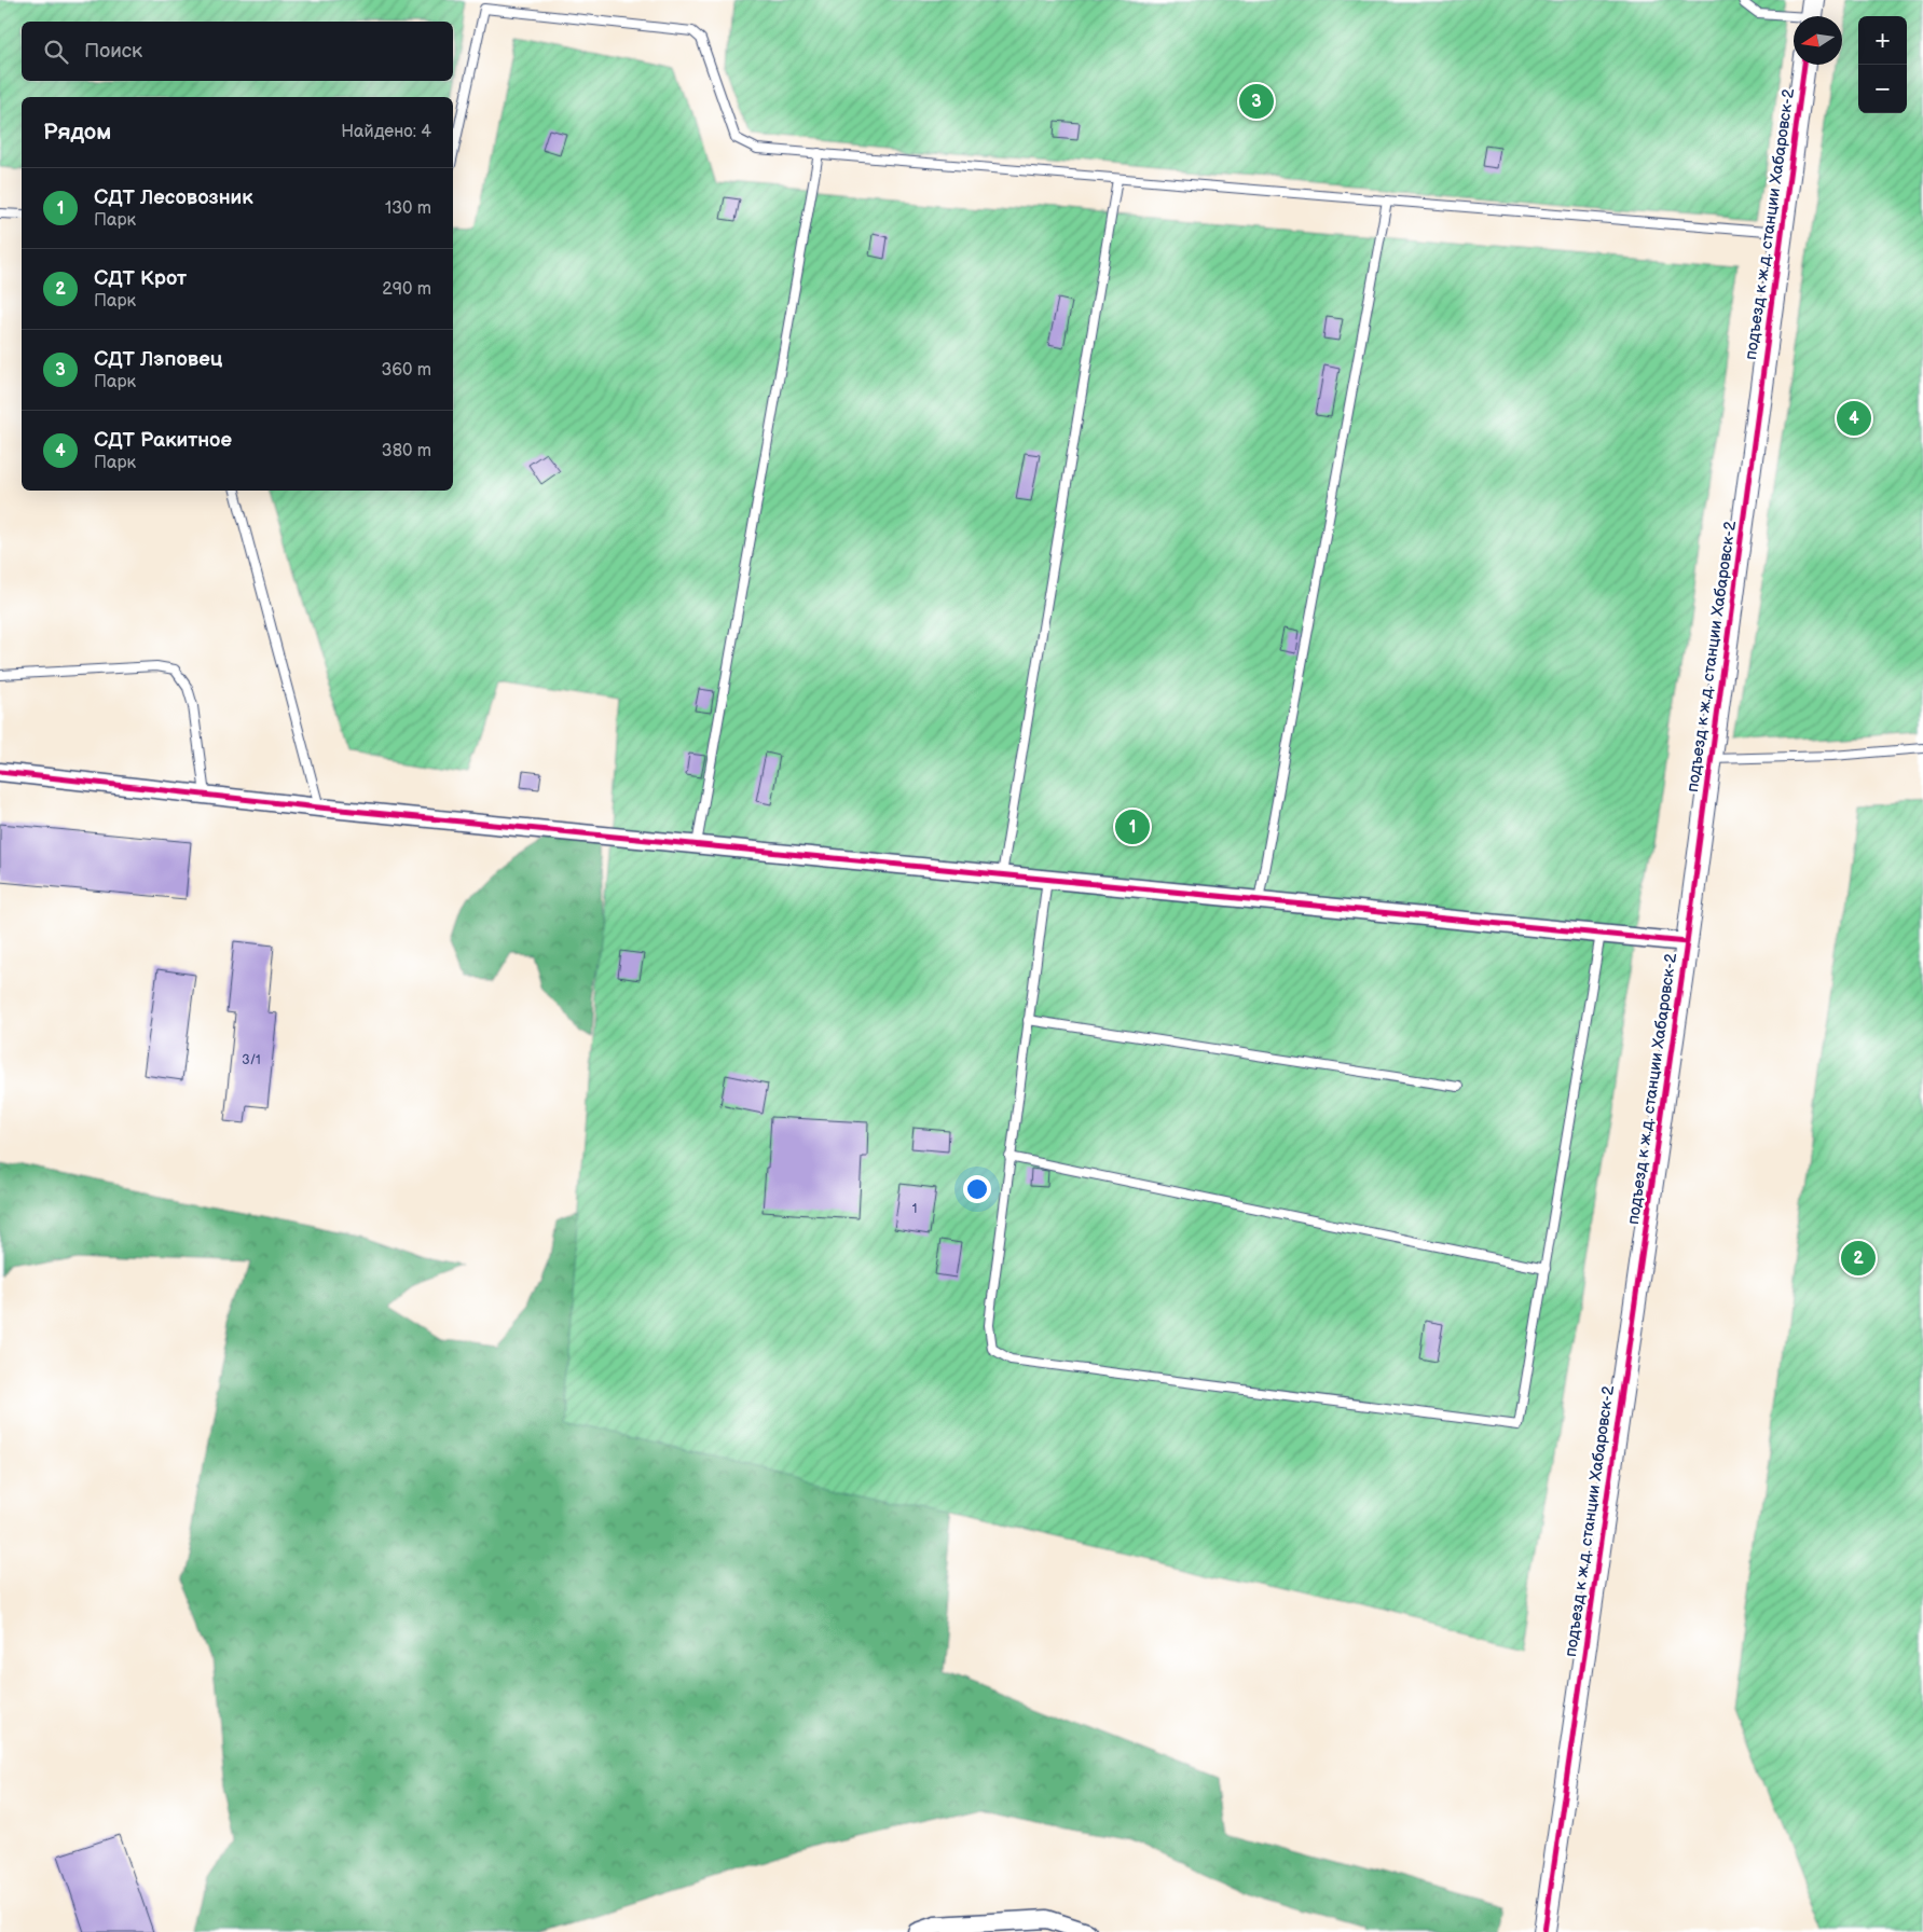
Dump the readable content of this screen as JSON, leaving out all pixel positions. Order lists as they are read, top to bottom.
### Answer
{
  "streets": {
    "street": ["подъезд к ж.д. станции Хабаровск-2"]
  },
  "house_numbers": ["3/1", "1"],
  "north": "left",
  "page": {
    "map_buttons": ["+", "−"],
    "search": "Поиск",
    "pins": [
      "3",
      "4",
      "1",
      "2"
    ],
    "heading": ["Рядом", "Найдено: 4"],
    "list": [
      {
        "mark": "1",
        "name": "СДТ Лесовозник",
        "note": "Парк",
        "value": "130 m"
      },
      {
        "mark": "2",
        "name": "СДТ Крот",
        "note": "Парк",
        "value": "290 m"
      },
      {
        "mark": "3",
        "name": "СДТ Лэповец",
        "note": "Парк",
        "value": "360 m"
      },
      {
        "mark": "4",
        "name": "СДТ Ракитное",
        "note": "Парк",
        "value": "380 m"
      }
    ]
  }
}
